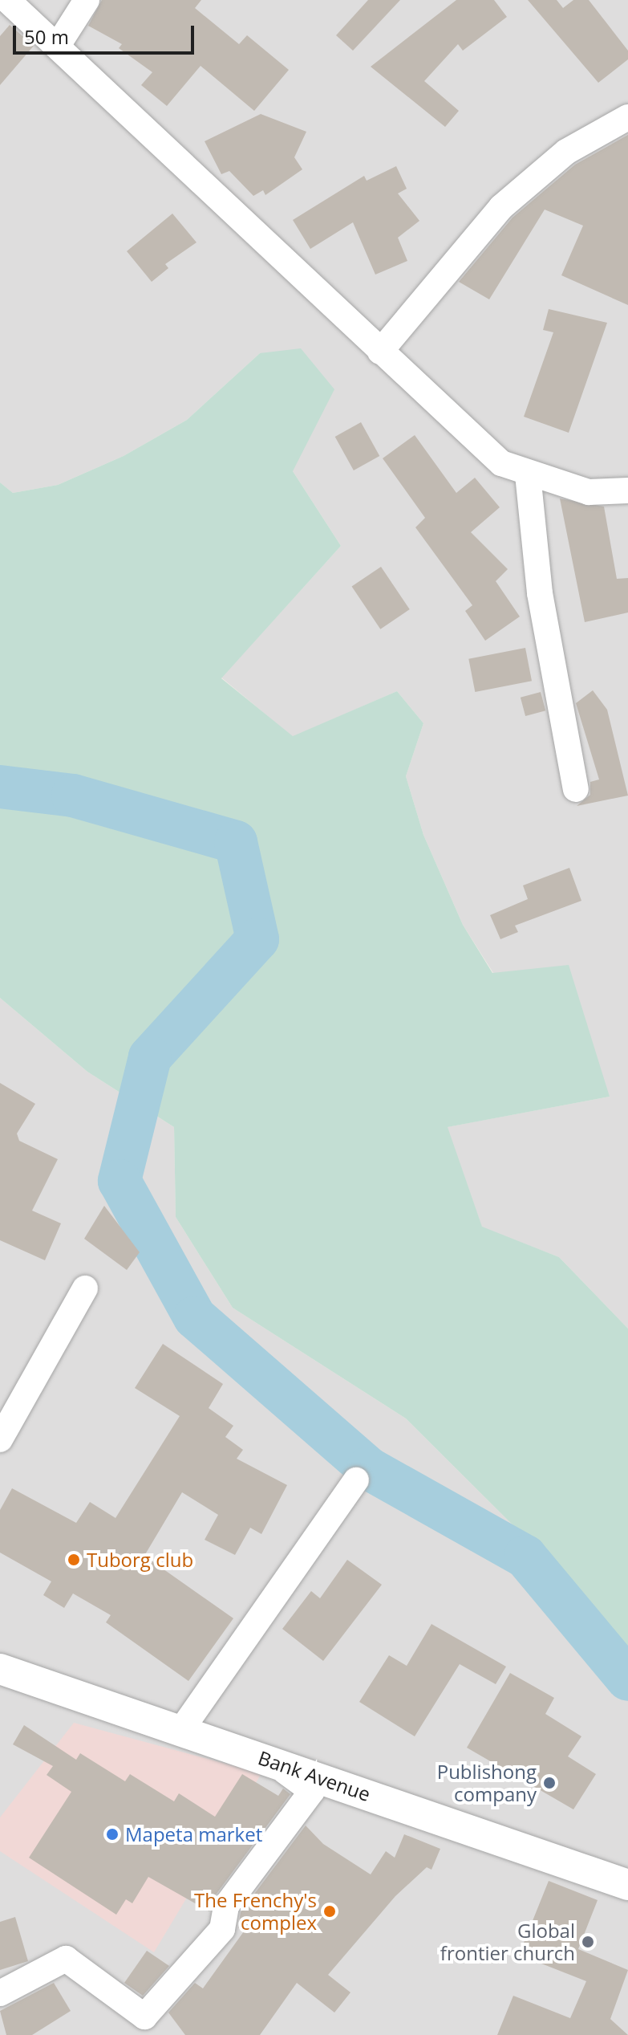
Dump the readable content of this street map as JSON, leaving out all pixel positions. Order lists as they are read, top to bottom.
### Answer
{
  "streets": {
    "street": ["Bank Avenue"]
  },
  "places": [
    "Tuborg club",
    "Publishong company",
    "Mapeta market",
    "The Frenchy's complex",
    "Global frontier church"
  ],
  "scale_bar": "50 m"
}
